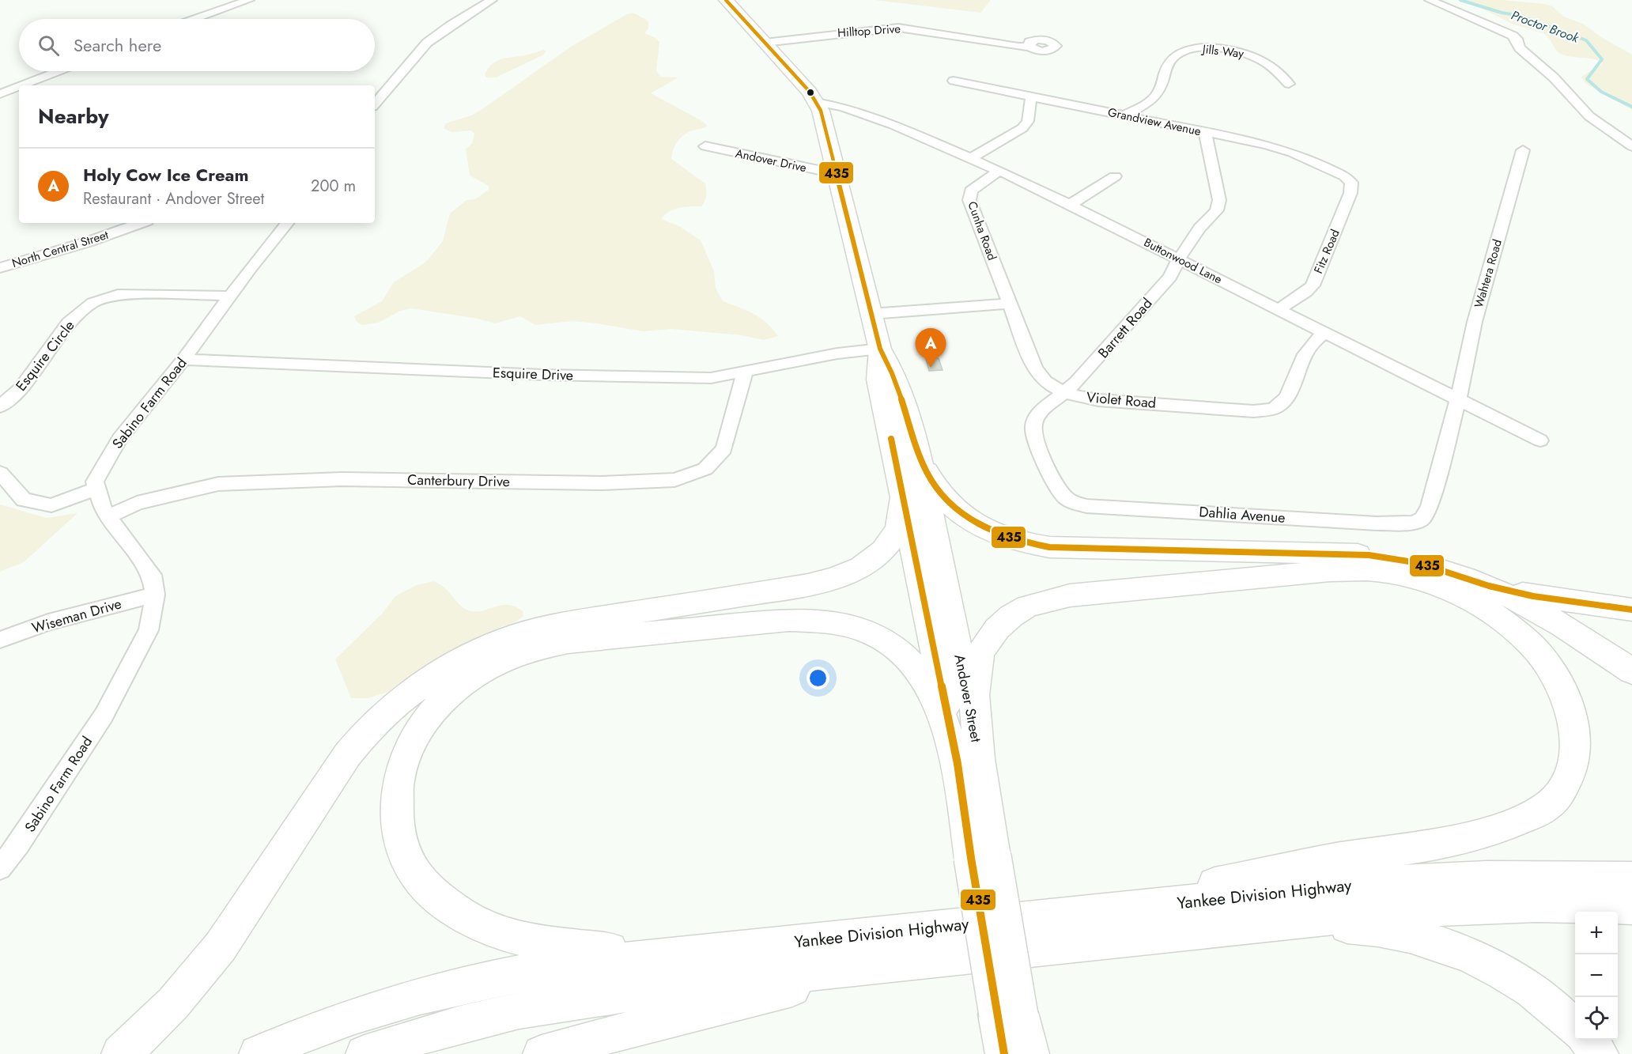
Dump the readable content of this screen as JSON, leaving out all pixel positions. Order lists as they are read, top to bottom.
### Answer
{
  "streets": {
    "highway": ["Andover Street", "Yankee Division Highway"],
    "street": [
      "Hilltop Drive",
      "Jills Way",
      "Grandview Avenue",
      "Andover Drive",
      "Cunha Road",
      "North Central Street",
      "Fitz Road",
      "Buttonwood Lane",
      "Wahtera Road",
      "Barrett Road",
      "Esquire Circle",
      "Esquire Drive",
      "Violet Road",
      "Sabino Farm Road",
      "Canterbury Drive",
      "Dahlia Avenue",
      "Wiseman Drive"
    ]
  },
  "crossings": [
    ["Hilltop Drive", "Andover Street"],
    ["Jills Way", "Grandview Avenue"],
    ["Grandview Avenue", "Fitz Road"],
    ["Grandview Avenue", "Barrett Road"],
    ["Andover Drive", "Andover Street"],
    ["Cunha Road", "Buttonwood Lane"],
    ["Cunha Road", "Violet Road"],
    ["Fitz Road", "Buttonwood Lane"],
    ["Buttonwood Lane", "Wahtera Road"],
    ["Buttonwood Lane", "Barrett Road"],
    ["Buttonwood Lane", "Violet Road"],
    ["Buttonwood Lane", "Dahlia Avenue"],
    ["Buttonwood Lane", "Andover Street"],
    ["Wahtera Road", "Dahlia Avenue"],
    ["Barrett Road", "Violet Road"],
    ["Barrett Road", "Dahlia Avenue"],
    ["Esquire Circle", "Sabino Farm Road"],
    ["Esquire Drive", "Sabino Farm Road"],
    ["Esquire Drive", "Canterbury Drive"],
    ["Esquire Drive", "Andover Street"],
    ["Violet Road", "Dahlia Avenue"],
    ["Sabino Farm Road", "Canterbury Drive"],
    ["Sabino Farm Road", "Wiseman Drive"]
  ],
  "water": ["Proctor Brook"],
  "lines": ["transit line 435"],
  "page": {
    "search": "Search here",
    "heading": "Nearby",
    "list": [
      {
        "mark": "A",
        "name": "Holy Cow Ice Cream",
        "note": "Restaurant · Andover Street",
        "value": "200 m"
      }
    ],
    "pins": "A",
    "map_buttons": ["+", "−"]
  }
}
